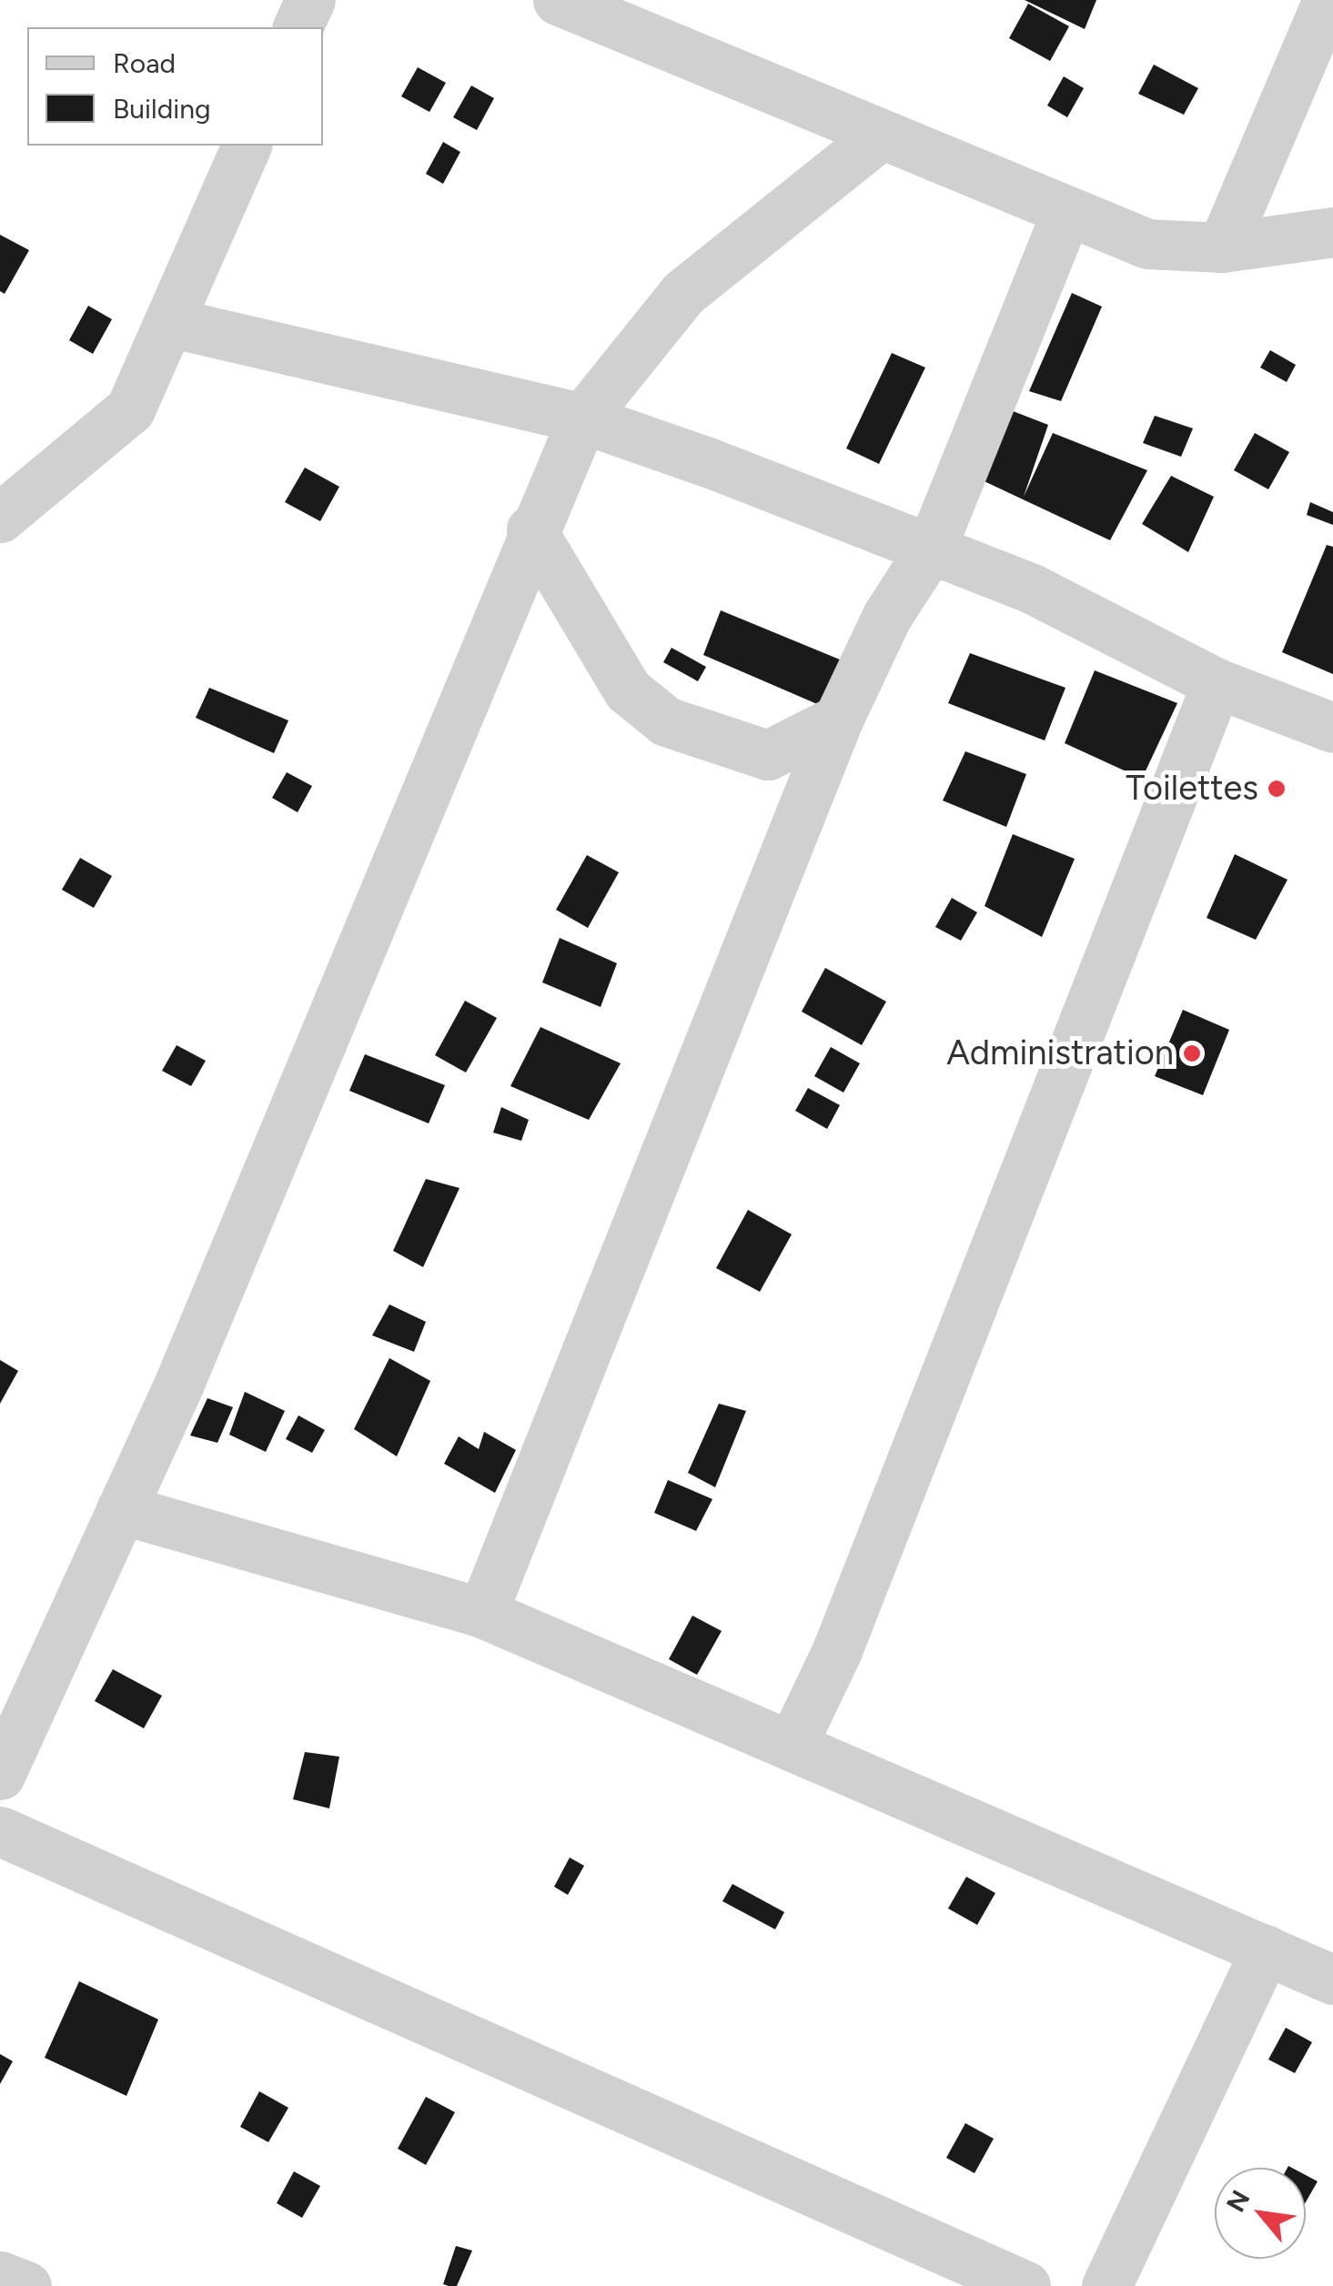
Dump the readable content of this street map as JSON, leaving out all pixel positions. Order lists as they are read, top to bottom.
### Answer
{
  "places": ["Toilettes", "Administration"],
  "legend": ["Road", "Building"],
  "north": "top left"
}
